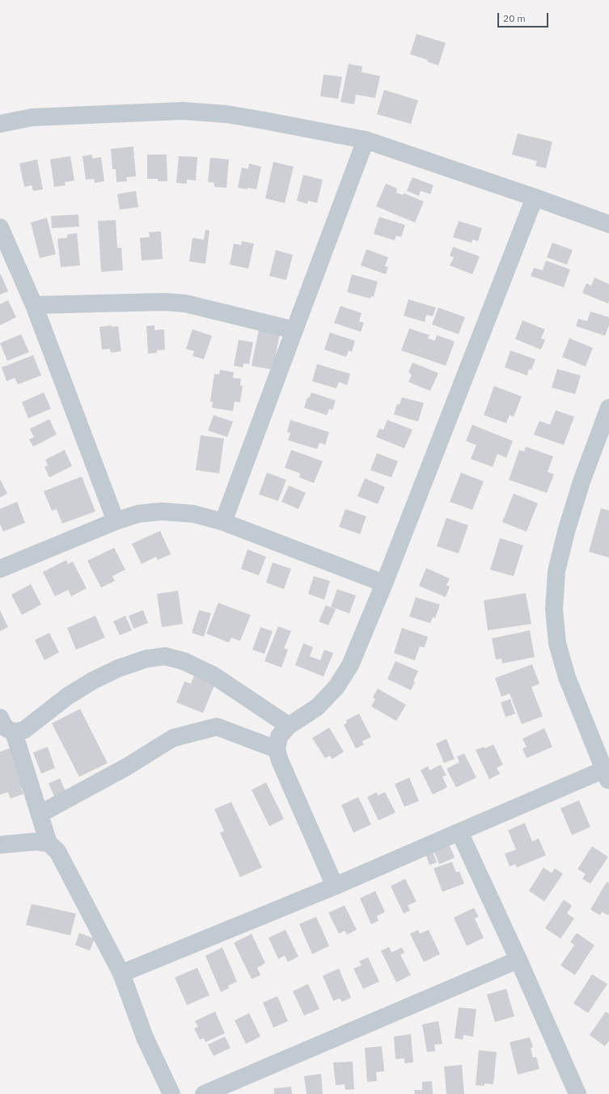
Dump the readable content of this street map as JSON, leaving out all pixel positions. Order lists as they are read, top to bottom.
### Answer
{
  "scale_bar": "20 m"
}
